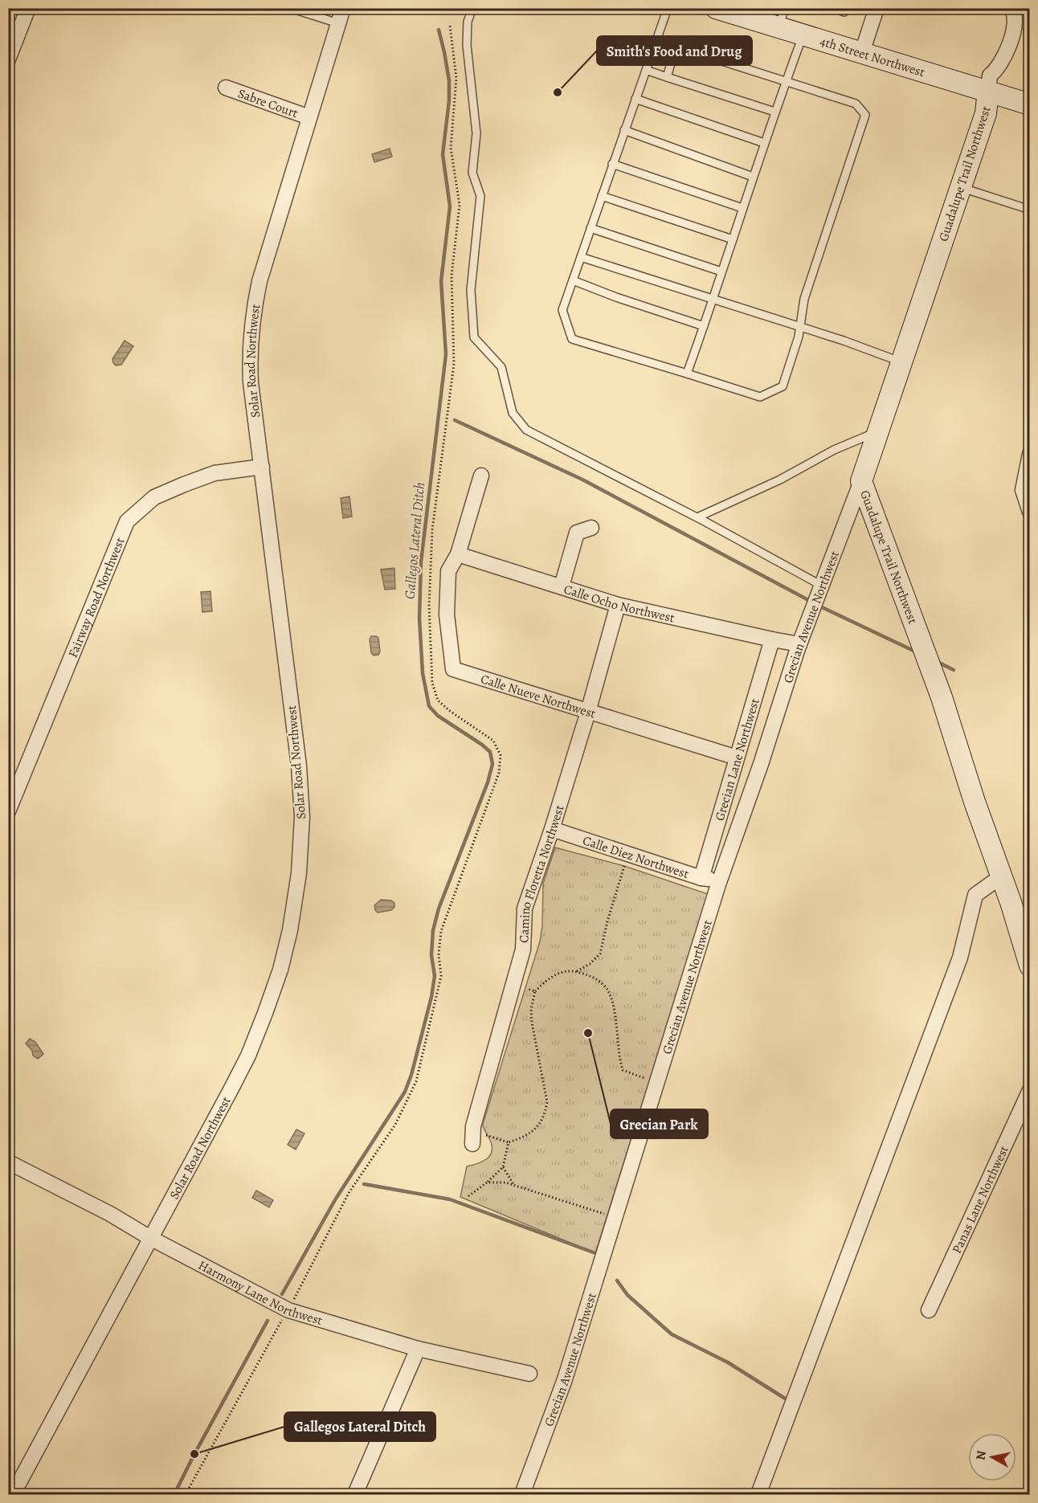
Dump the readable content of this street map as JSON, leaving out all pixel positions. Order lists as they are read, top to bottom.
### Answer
{
  "streets": {
    "street": [
      "4th Street Northwest",
      "Sabre Court",
      "Guadalupe Trail Northwest",
      "Solar Road Northwest",
      "Fairway Road Northwest",
      "Calle Ocho Northwest",
      "Grecian Avenue Northwest",
      "Calle Nueve Northwest",
      "Grecian Lane Northwest",
      "Calle Diez Northwest",
      "Camino Floretta Northwest",
      "Panas Lane Northwest",
      "Harmony Lane Northwest"
    ]
  },
  "crossings": [
    ["4th Street Northwest", "Guadalupe Trail Northwest"],
    ["Sabre Court", "Solar Road Northwest"],
    ["Guadalupe Trail Northwest", "Grecian Avenue Northwest"],
    ["Solar Road Northwest", "Fairway Road Northwest"],
    ["Solar Road Northwest", "Harmony Lane Northwest"],
    ["Calle Ocho Northwest", "Grecian Avenue Northwest"],
    ["Calle Ocho Northwest", "Calle Nueve Northwest"],
    ["Calle Ocho Northwest", "Grecian Lane Northwest"],
    ["Calle Ocho Northwest", "Camino Floretta Northwest"],
    ["Grecian Avenue Northwest", "Calle Diez Northwest"],
    ["Calle Nueve Northwest", "Grecian Lane Northwest"],
    ["Calle Nueve Northwest", "Camino Floretta Northwest"],
    ["Grecian Lane Northwest", "Calle Diez Northwest"],
    ["Calle Diez Northwest", "Camino Floretta Northwest"]
  ],
  "water": ["Gallegos Lateral Ditch"],
  "places": ["Smith's Food and Drug", "Grecian Park", "Gallegos Lateral Ditch"],
  "north": "left"
}
